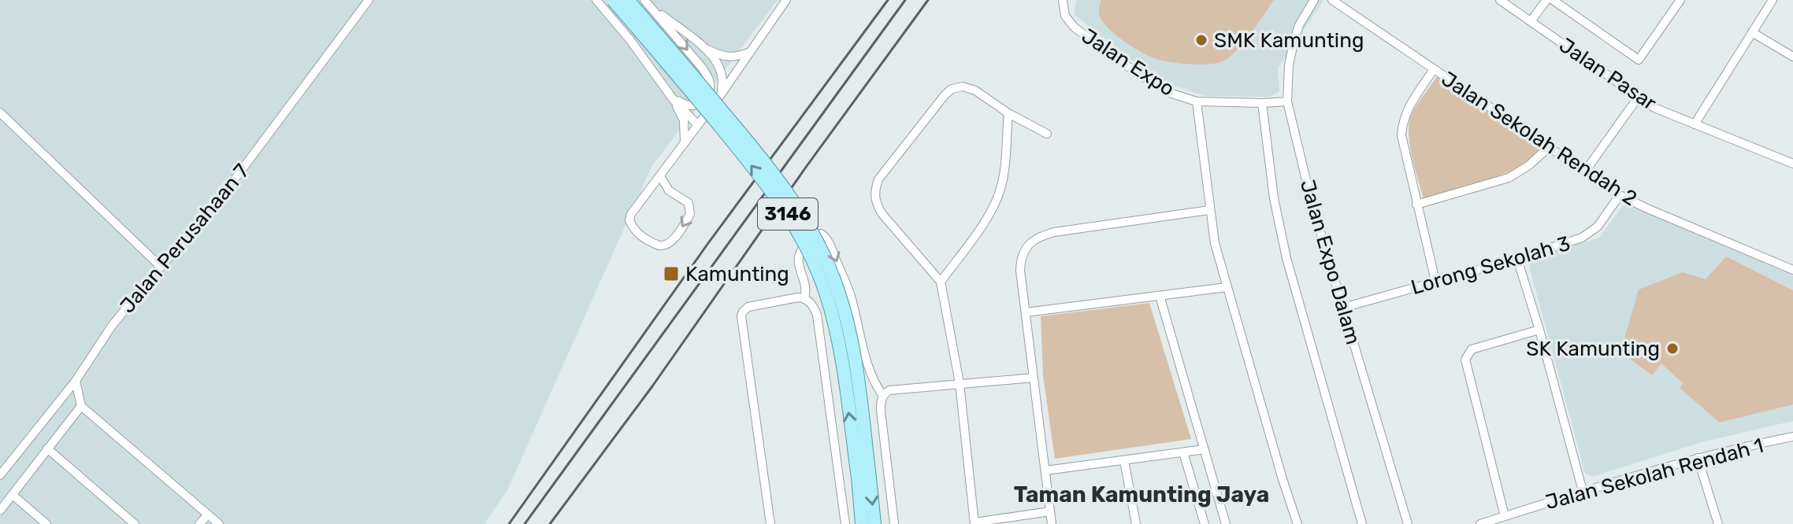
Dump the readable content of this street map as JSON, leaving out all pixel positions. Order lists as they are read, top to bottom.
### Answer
{
  "streets": {
    "main road": ["3146"],
    "street": [
      "Jalan Expo",
      "Jalan Pasar",
      "Jalan Sekolah Rendah 2",
      "Jalan Perusahaan 7",
      "Jalan Expo Dalam",
      "Lorong Sekolah 3",
      "Jalan Sekolah Rendah 1"
    ]
  },
  "crossings": [
    ["Jalan Expo", "Jalan Expo Dalam"],
    ["Jalan Sekolah Rendah 2", "Lorong Sekolah 3"],
    ["Jalan Expo Dalam", "Lorong Sekolah 3"]
  ],
  "districts": ["Taman Kamunting Jaya"],
  "places": {
    "other": ["SMK Kamunting", "SK Kamunting"],
    "transit": ["Kamunting"]
  }
}
